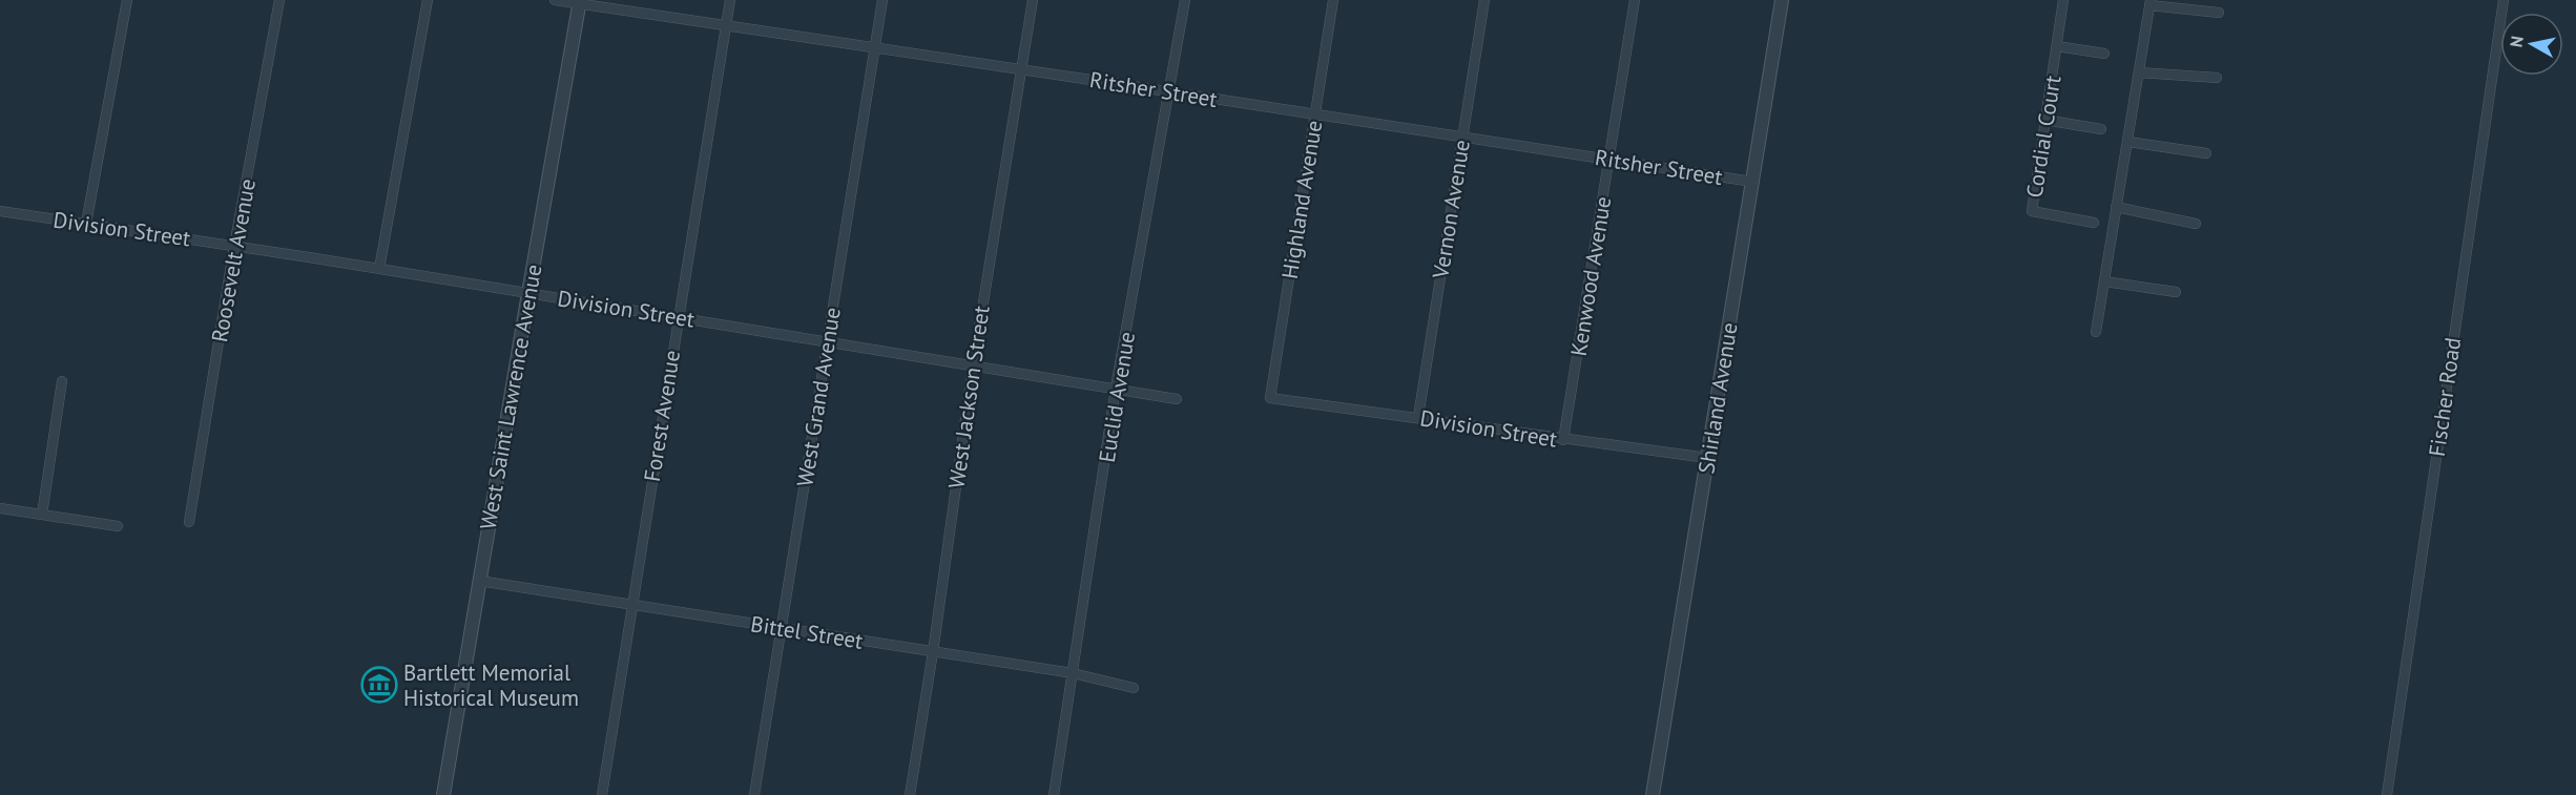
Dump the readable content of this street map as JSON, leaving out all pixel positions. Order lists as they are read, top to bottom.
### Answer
{
  "streets": {
    "street": [
      "Ritsher Street",
      "Cordial Court",
      "Highland Avenue",
      "Vernon Avenue",
      "Division Street",
      "Roosevelt Avenue",
      "Kenwood Avenue",
      "West Saint Lawrence Avenue",
      "West Grand Avenue",
      "West Jackson Street",
      "Euclid Avenue",
      "Fischer Road",
      "Shirland Avenue",
      "Forest Avenue",
      "Bittel Street"
    ]
  },
  "crossings": [
    ["Ritsher Street", "Highland Avenue"],
    ["Ritsher Street", "Vernon Avenue"],
    ["Ritsher Street", "Kenwood Avenue"],
    ["Ritsher Street", "West Saint Lawrence Avenue"],
    ["Ritsher Street", "West Grand Avenue"],
    ["Ritsher Street", "West Jackson Street"],
    ["Ritsher Street", "Euclid Avenue"],
    ["Ritsher Street", "Shirland Avenue"],
    ["Ritsher Street", "Forest Avenue"],
    ["Highland Avenue", "Division Street"],
    ["Vernon Avenue", "Division Street"],
    ["Division Street", "Roosevelt Avenue"],
    ["Division Street", "Kenwood Avenue"],
    ["Division Street", "West Saint Lawrence Avenue"],
    ["Division Street", "West Grand Avenue"],
    ["Division Street", "West Jackson Street"],
    ["Division Street", "Euclid Avenue"],
    ["Division Street", "Shirland Avenue"],
    ["Division Street", "Forest Avenue"],
    ["West Saint Lawrence Avenue", "Bittel Street"],
    ["West Grand Avenue", "Bittel Street"],
    ["West Jackson Street", "Bittel Street"],
    ["Euclid Avenue", "Bittel Street"],
    ["Forest Avenue", "Bittel Street"]
  ],
  "places": {
    "museum": ["Bartlett Memorial Historical Museum"]
  },
  "north": "left"
}
